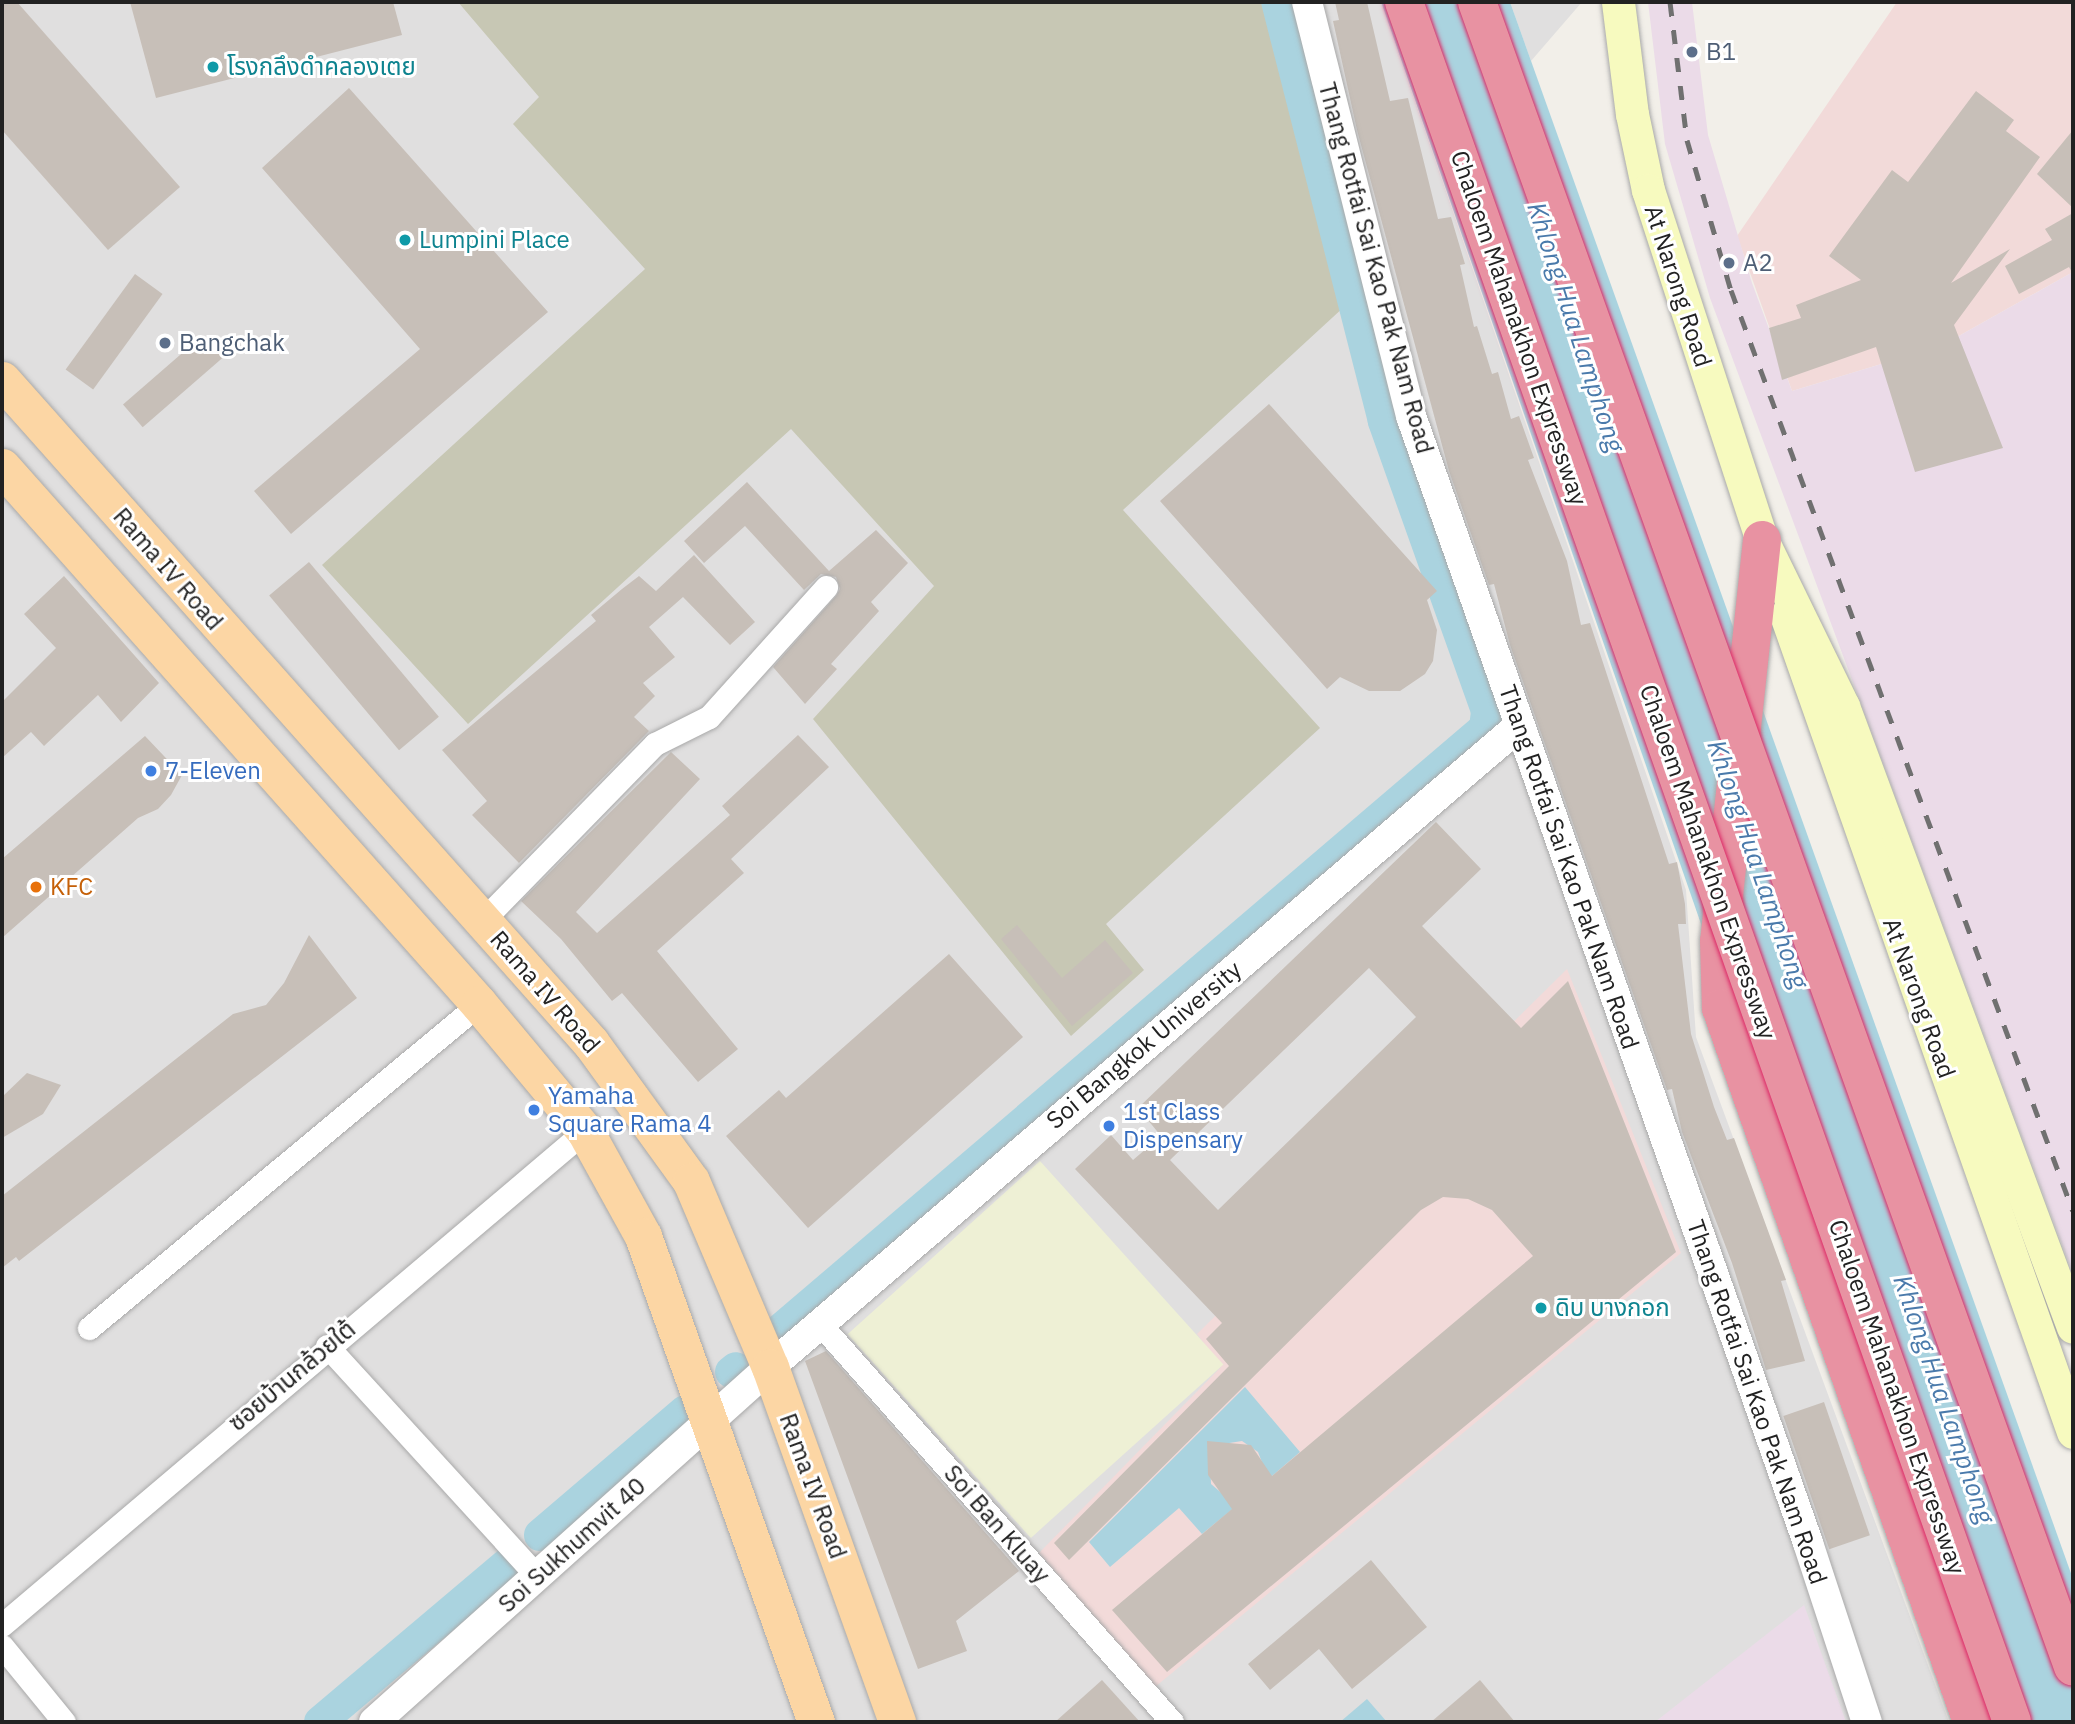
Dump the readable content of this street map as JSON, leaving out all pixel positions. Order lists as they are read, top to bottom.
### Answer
{
  "streets": {
    "highway": ["Chaloem Mahanakhon Expressway"],
    "main road": ["At Narong Road", "Rama IV Road"],
    "street": [
      "Thang Rotfai Sai Kao Pak Nam Road",
      "Soi Bangkok University",
      "ซอยบ้านกล้วยใต้",
      "Soi Ban Kluay",
      "Soi Sukhumvit 40"
    ]
  },
  "crossings": [
    ["Thang Rotfai Sai Kao Pak Nam Road", "Soi Bangkok University"],
    ["Rama IV Road", "Soi Bangkok University"],
    ["Rama IV Road", "Soi Sukhumvit 40"],
    ["Soi Bangkok University", "Soi Ban Kluay"],
    ["Soi Bangkok University", "Soi Sukhumvit 40"]
  ],
  "water": ["Khlong Hua Lamphong"],
  "places": [
    "B1",
    "โรงกลึงดำคลองเตย",
    "Lumpini Place",
    "A2",
    "Bangchak",
    "7-Eleven",
    "KFC",
    "Yamaha Square Rama 4",
    "1st Class Dispensary",
    "ดิบ บางกอก"
  ]
}
